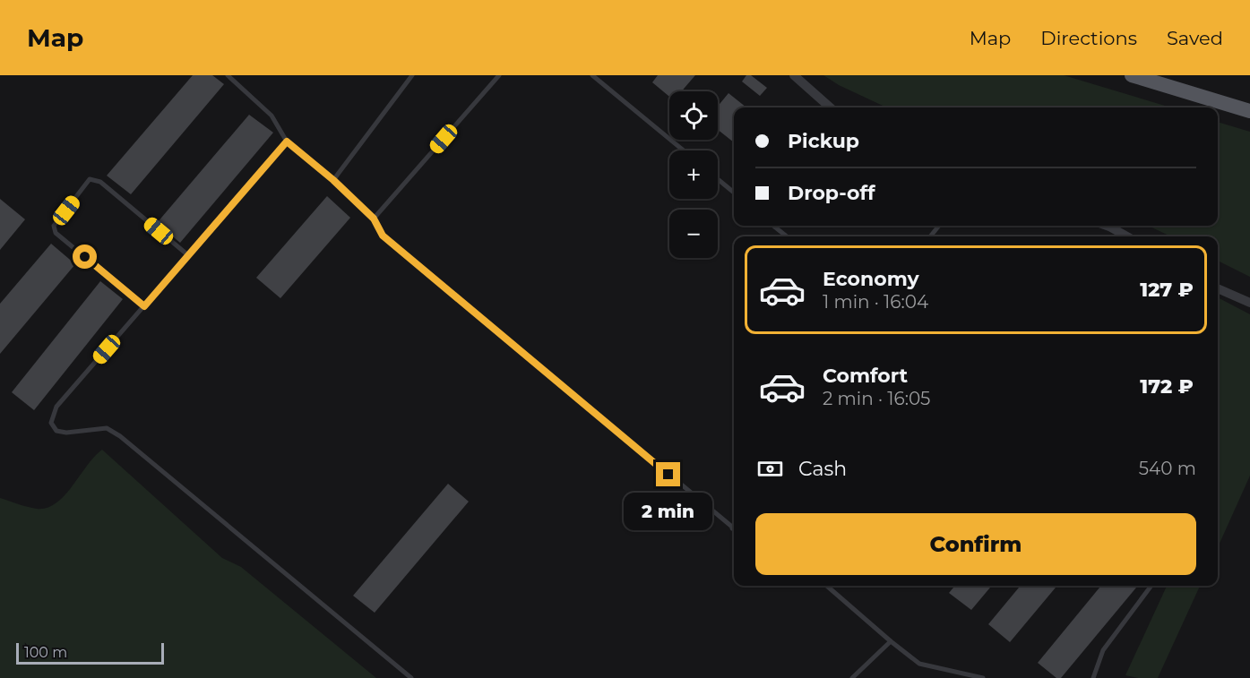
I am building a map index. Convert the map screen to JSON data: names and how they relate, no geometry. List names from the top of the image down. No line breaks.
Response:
{"scale_bar":"100 m","page":{"header":"Map","nav":["Map","Directions","Saved"],"map_buttons":["+","−"],"banner":["Pickup","Drop-off"],"list":[{"name":"Economy","note":"1 min · 16:04","value":"127 ₽"},{"name":"Comfort","note":"2 min · 16:05","value":"172 ₽"}],"pay":["Cash","540 m"],"bubble":"2 min","buttons":"Confirm","scale":"100 m"}}
